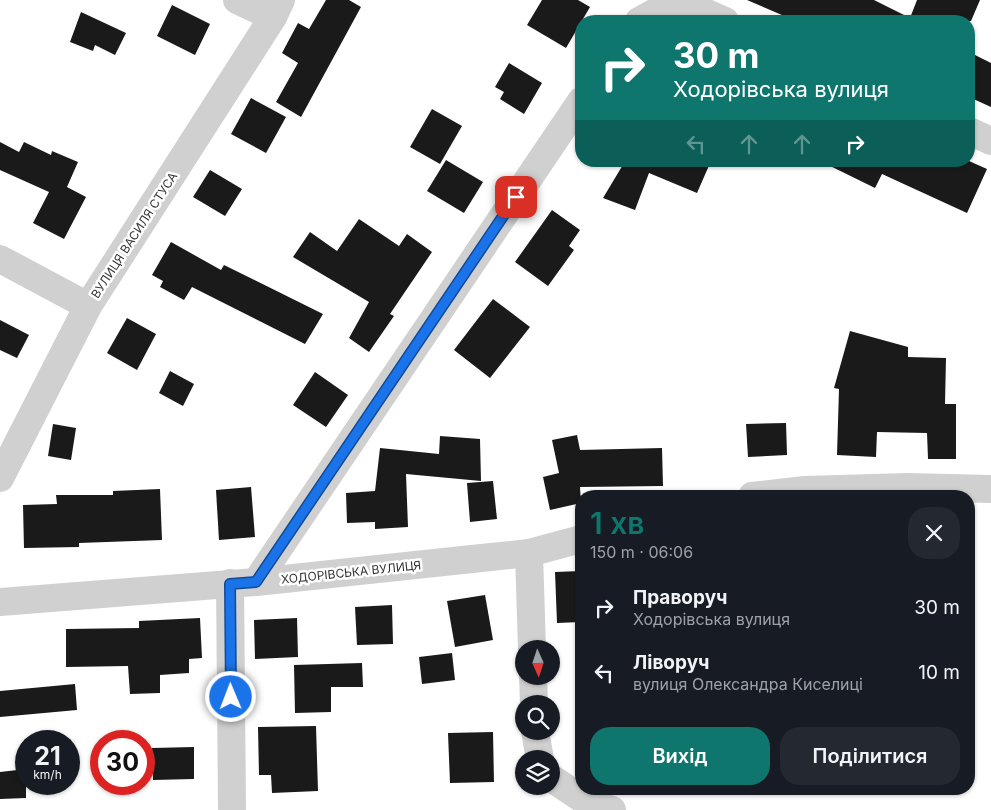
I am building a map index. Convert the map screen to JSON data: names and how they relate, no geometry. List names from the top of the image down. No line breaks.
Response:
{"streets":{"street":["ВУЛИЦЯ ВАСИЛЯ СТУСА","ХОДОРІВСЬКА ВУЛИЦЯ"]},"north":"bottom","page":{"turn":["30 m","Ходорівська вулиця"],"heading":["1 хв","150 m · 06:06"],"list":[{"name":"Праворуч","note":"Ходорівська вулиця","value":"30 m"},{"name":"Ліворуч","note":"вулиця Олександра Киселиці","value":"10 m"}],"buttons":["Вихід","Поділитися"],"speed":"21 km/h","limit":"30"}}
